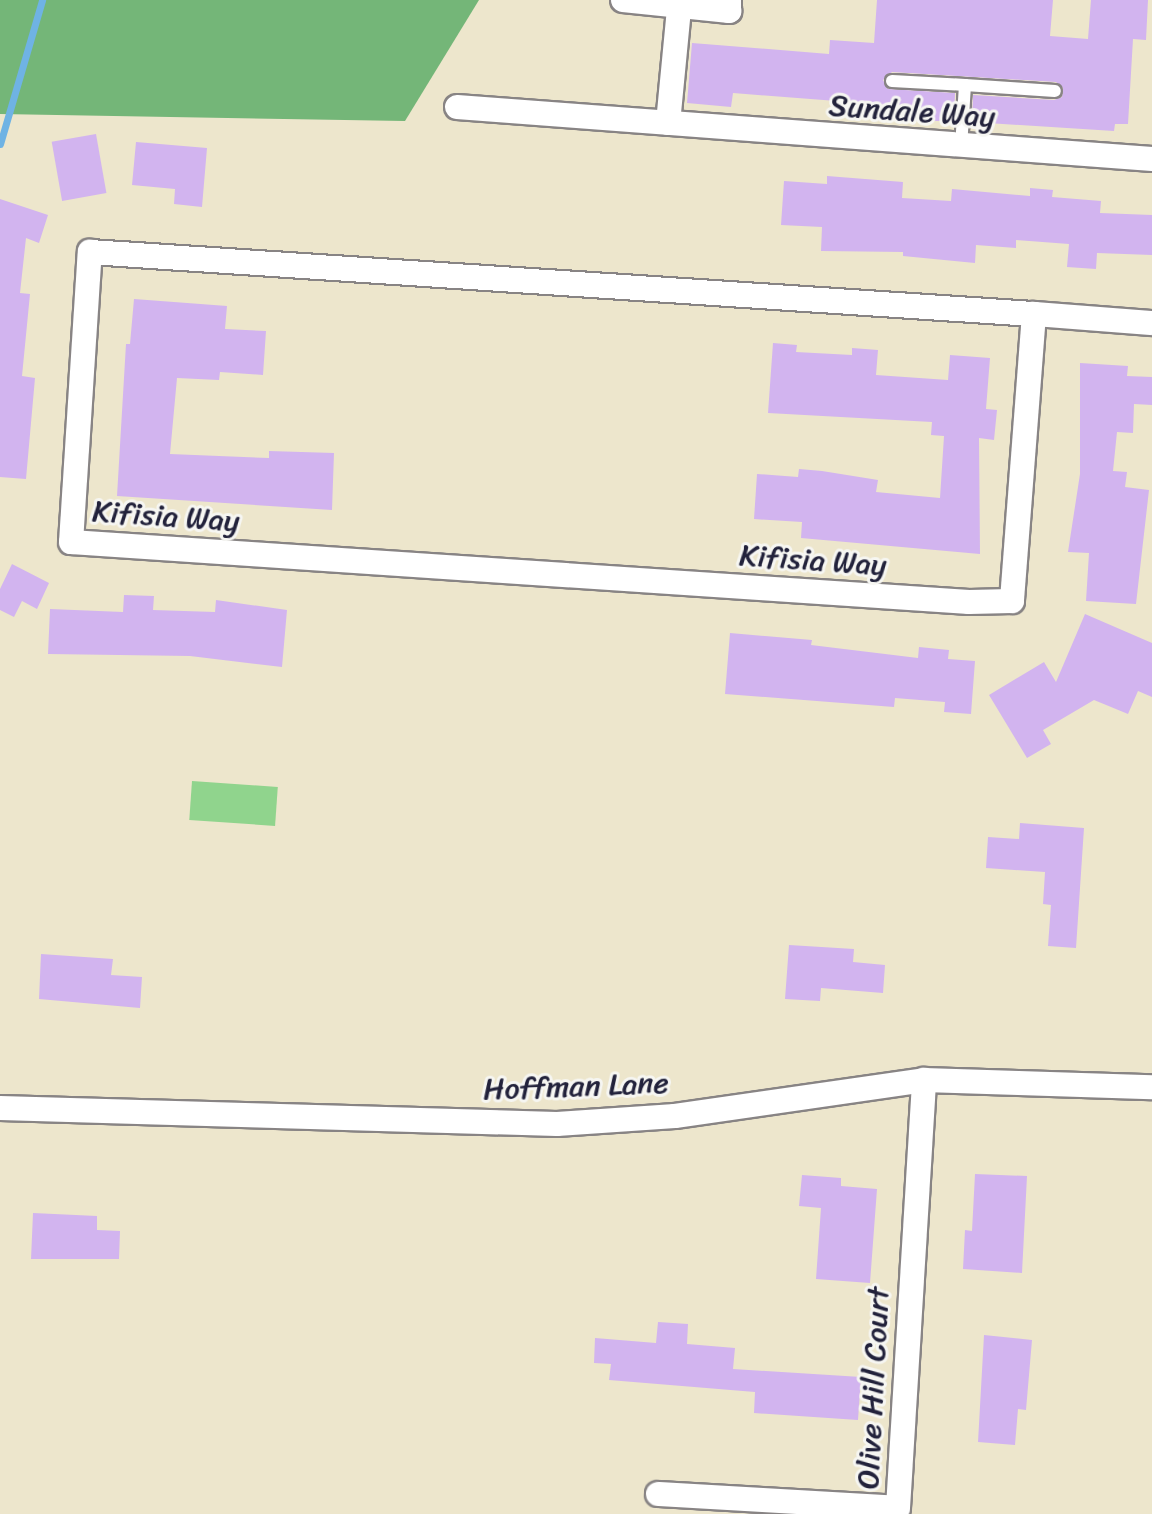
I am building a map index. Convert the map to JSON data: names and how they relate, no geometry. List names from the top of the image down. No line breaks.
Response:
{"streets":{"street":["Sundale Way","Kifisia Way","Hoffman Lane","Olive Hill Court"]},"crossings":[["Hoffman Lane","Olive Hill Court"]]}
